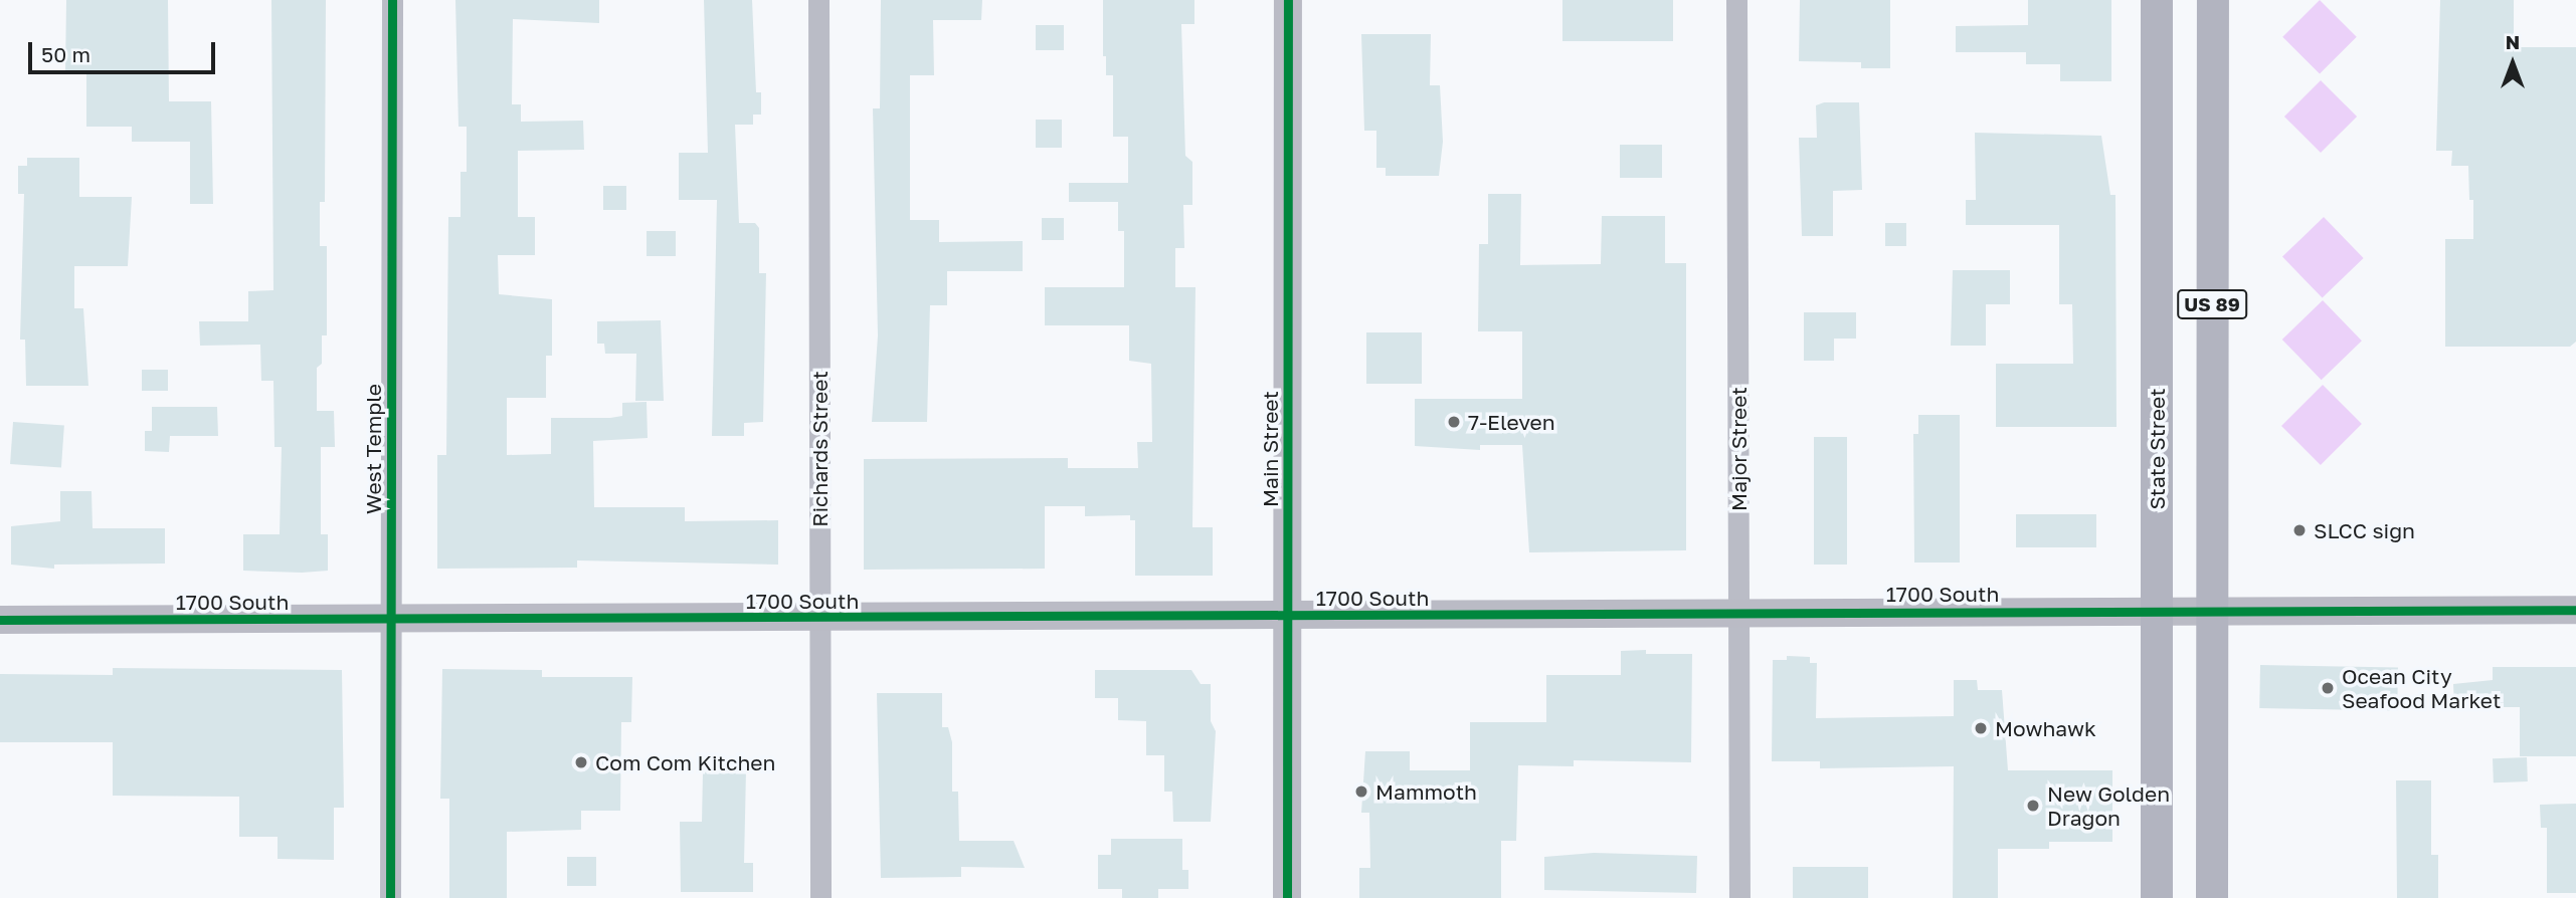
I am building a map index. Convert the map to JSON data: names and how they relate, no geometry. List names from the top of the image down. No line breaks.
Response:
{"streets":{"main road":["US 89","State Street"],"street":["West Temple","Richards Street","Main Street","Major Street","1700 South"]},"crossings":[["US 89","1700 South"],["West Temple","1700 South"],["Richards Street","1700 South"],["Main Street","1700 South"],["Major Street","1700 South"],["State Street","1700 South"]],"places":["7-Eleven","SLCC sign","Ocean City Seafood Market","Mowhawk","Com Com Kitchen","Mammoth","New Golden Dragon"],"scale_bar":"50 m","north":"top"}
